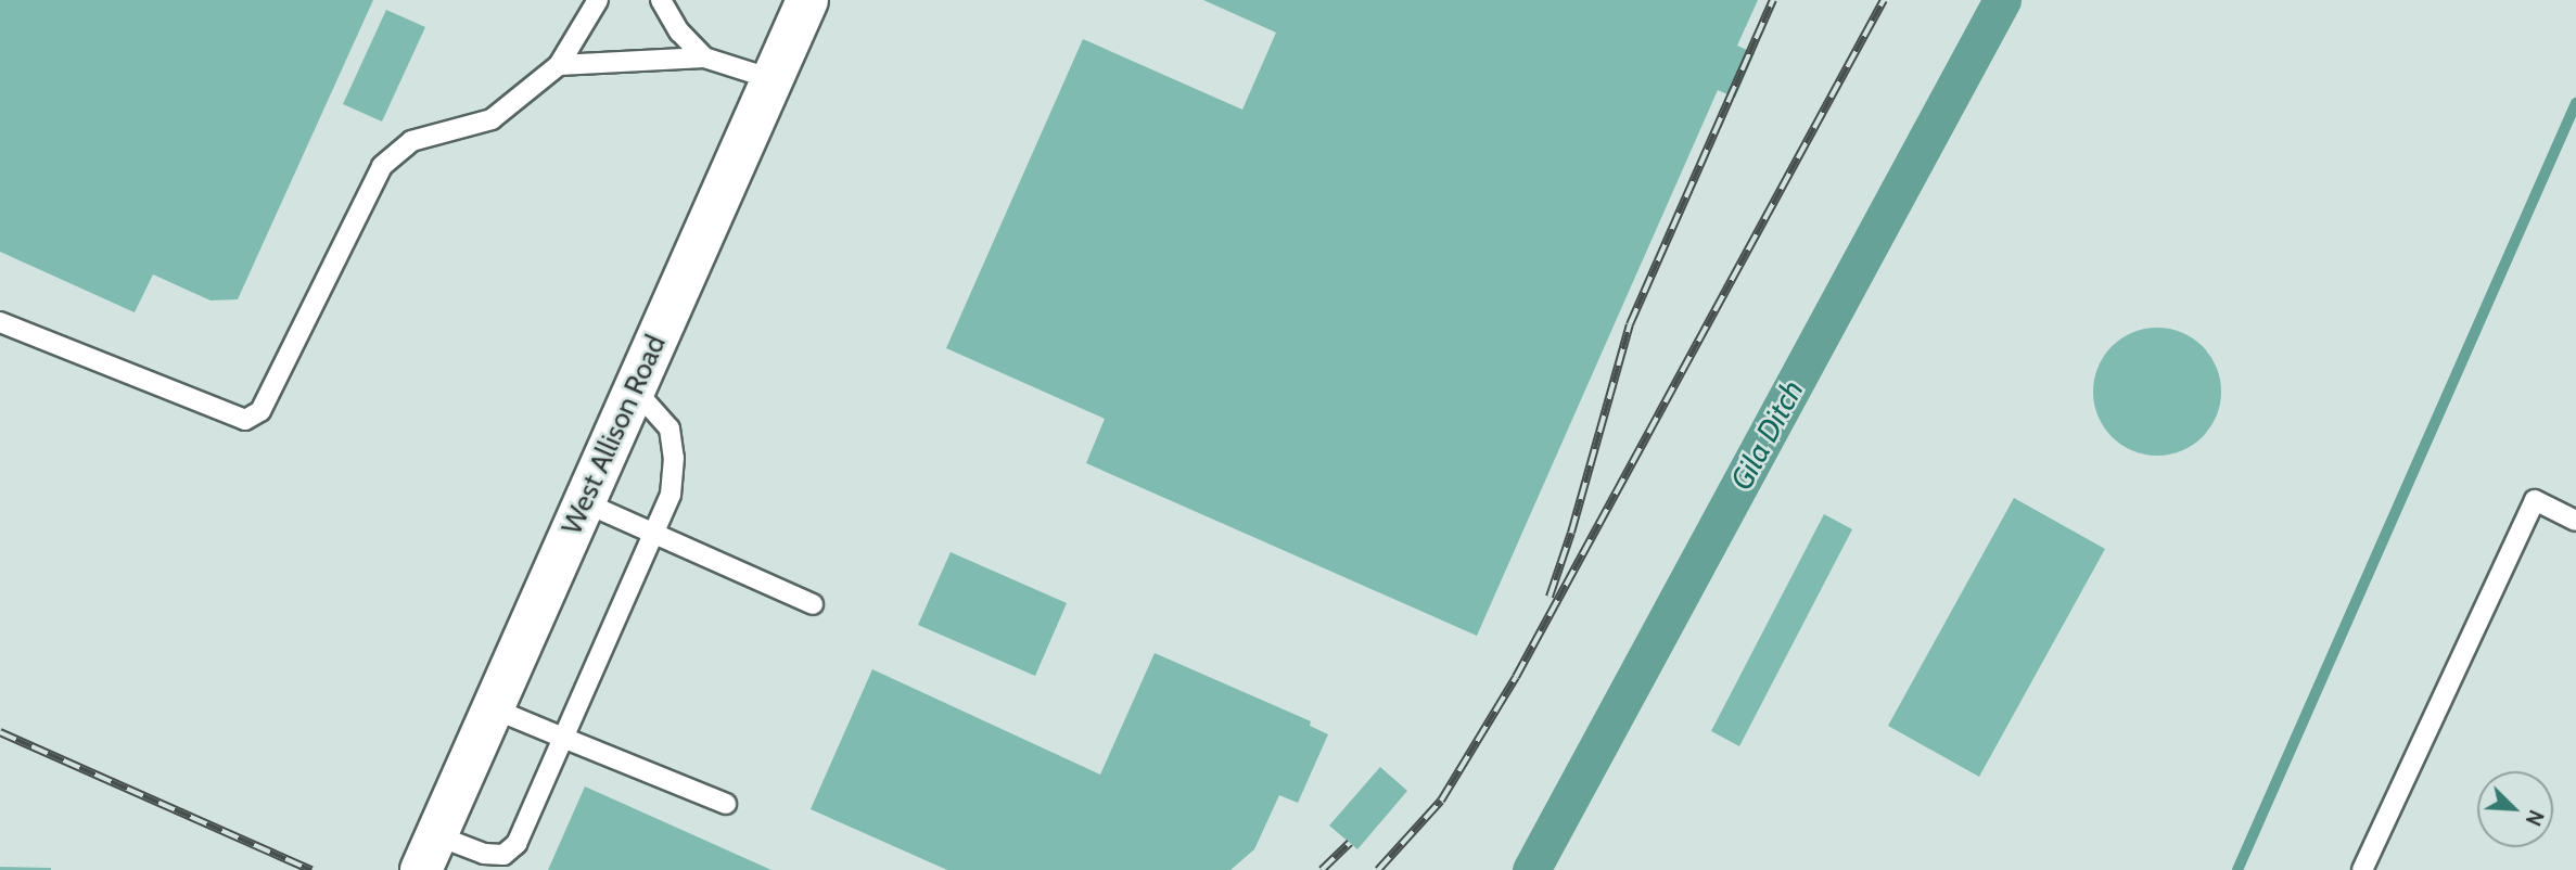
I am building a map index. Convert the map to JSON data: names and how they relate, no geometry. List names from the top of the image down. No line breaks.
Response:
{"streets":{"street":["West Allison Road"]},"water":["Gila Ditch"],"north":"bottom right"}
